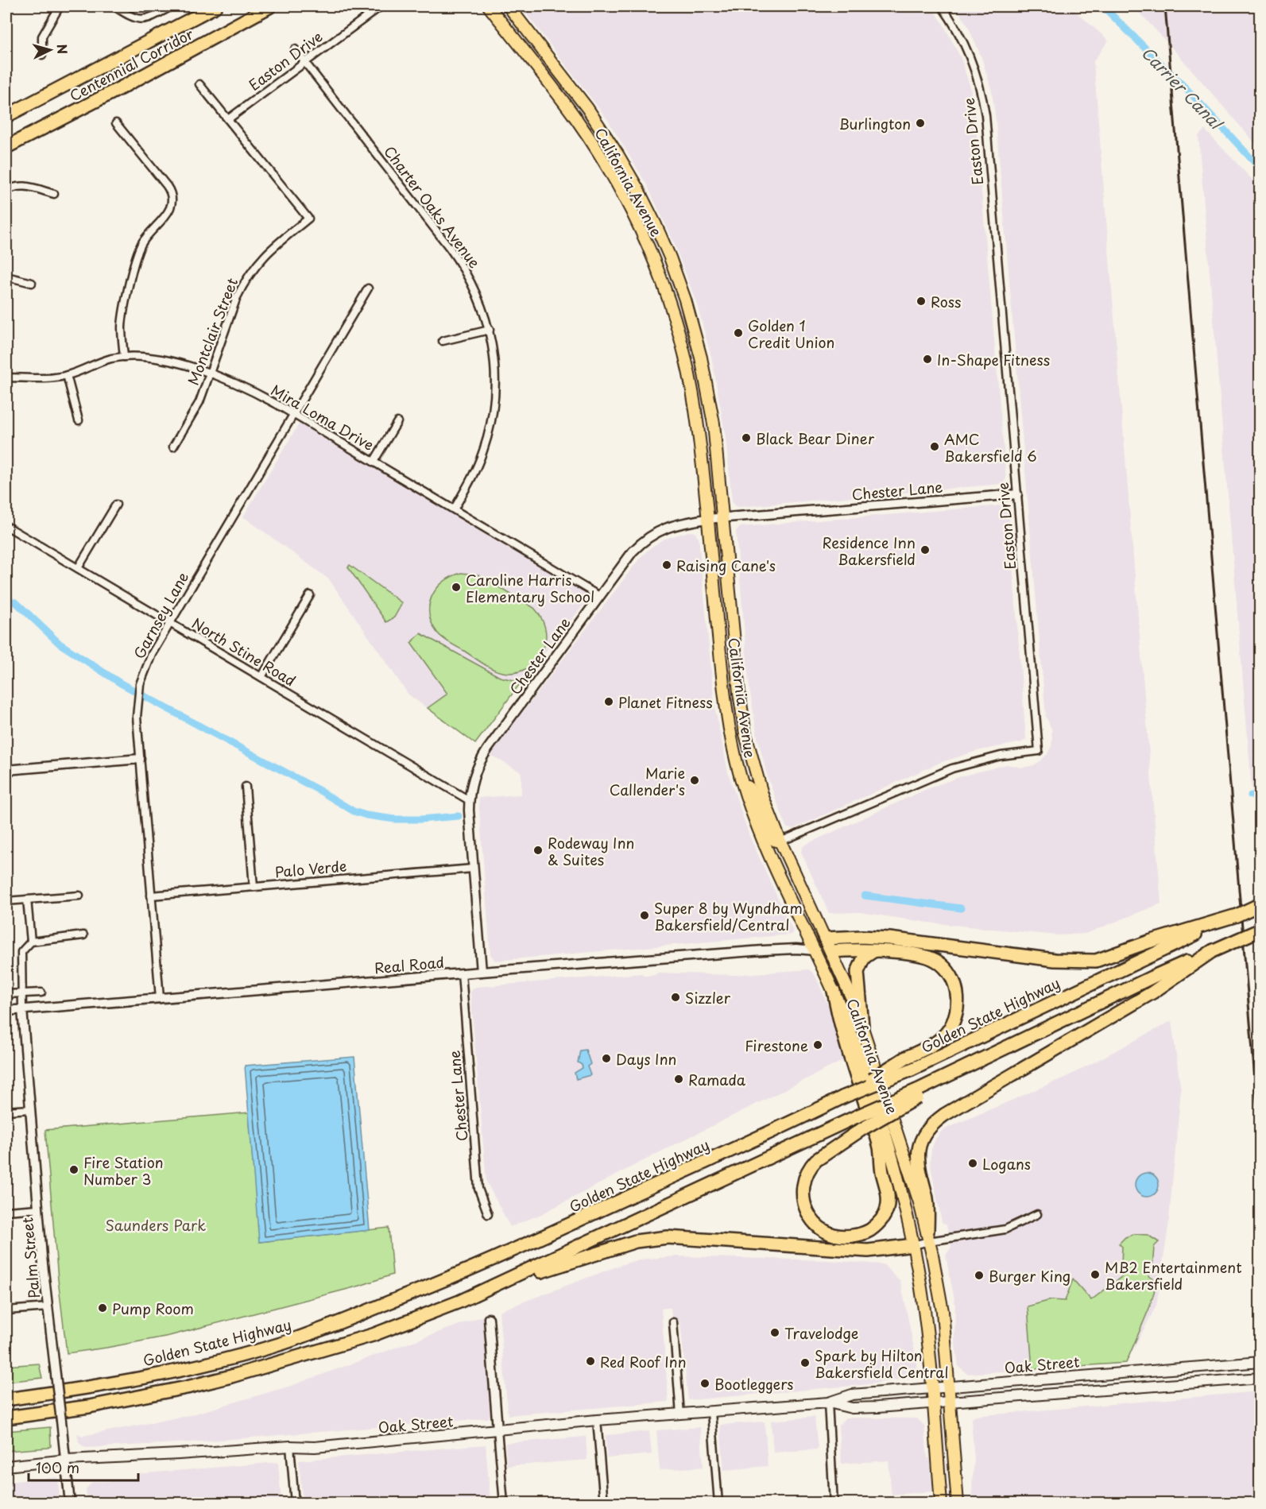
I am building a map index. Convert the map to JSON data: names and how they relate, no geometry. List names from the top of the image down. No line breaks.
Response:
{"streets":{"highway":["Centennial Corridor","Golden State Highway"],"main road":["California Avenue","Oak Street"],"street":["Easton Drive","Charter Oaks Avenue","Montclair Street","Mira Loma Drive","Chester Lane","Garnsey Lane","North Stine Road","Palo Verde","Real Road","Palm Street"]},"crossings":[["Easton Drive","California Avenue"],["Easton Drive","Charter Oaks Avenue"],["Easton Drive","Montclair Street"],["Easton Drive","Chester Lane"],["California Avenue","Chester Lane"],["California Avenue","Real Road"],["California Avenue","Oak Street"],["Charter Oaks Avenue","Mira Loma Drive"],["Montclair Street","Mira Loma Drive"],["Mira Loma Drive","Chester Lane"],["Mira Loma Drive","Garnsey Lane"],["Chester Lane","North Stine Road"],["Chester Lane","Palo Verde"],["Chester Lane","Real Road"],["Garnsey Lane","North Stine Road"],["Garnsey Lane","Palo Verde"],["Garnsey Lane","Real Road"],["Real Road","Palm Street"],["Palm Street","Oak Street"]],"water":["Carrier Canal"],"parks":["Saunders Park"],"places":["Burlington","Ross","Golden 1 Credit Union","In-Shape Fitness","Black Bear Diner","AMC Bakersfield 6","Residence Inn Bakersfield","Raising Cane's","Caroline Harris Elementary School","Planet Fitness","Marie Callender's","Rodeway Inn & Suites","Super 8 by Wyndham Bakersfield/Central","Sizzler","Firestone","Days Inn","Ramada","Logans","Fire Station Number 3","MB2 Entertainment Bakersfield","Burger King","Pump Room","Travelodge","Red Roof Inn","Spark by Hilton Bakersfield Central","Bootleggers"],"scale_bar":"100 m","north":"right"}
